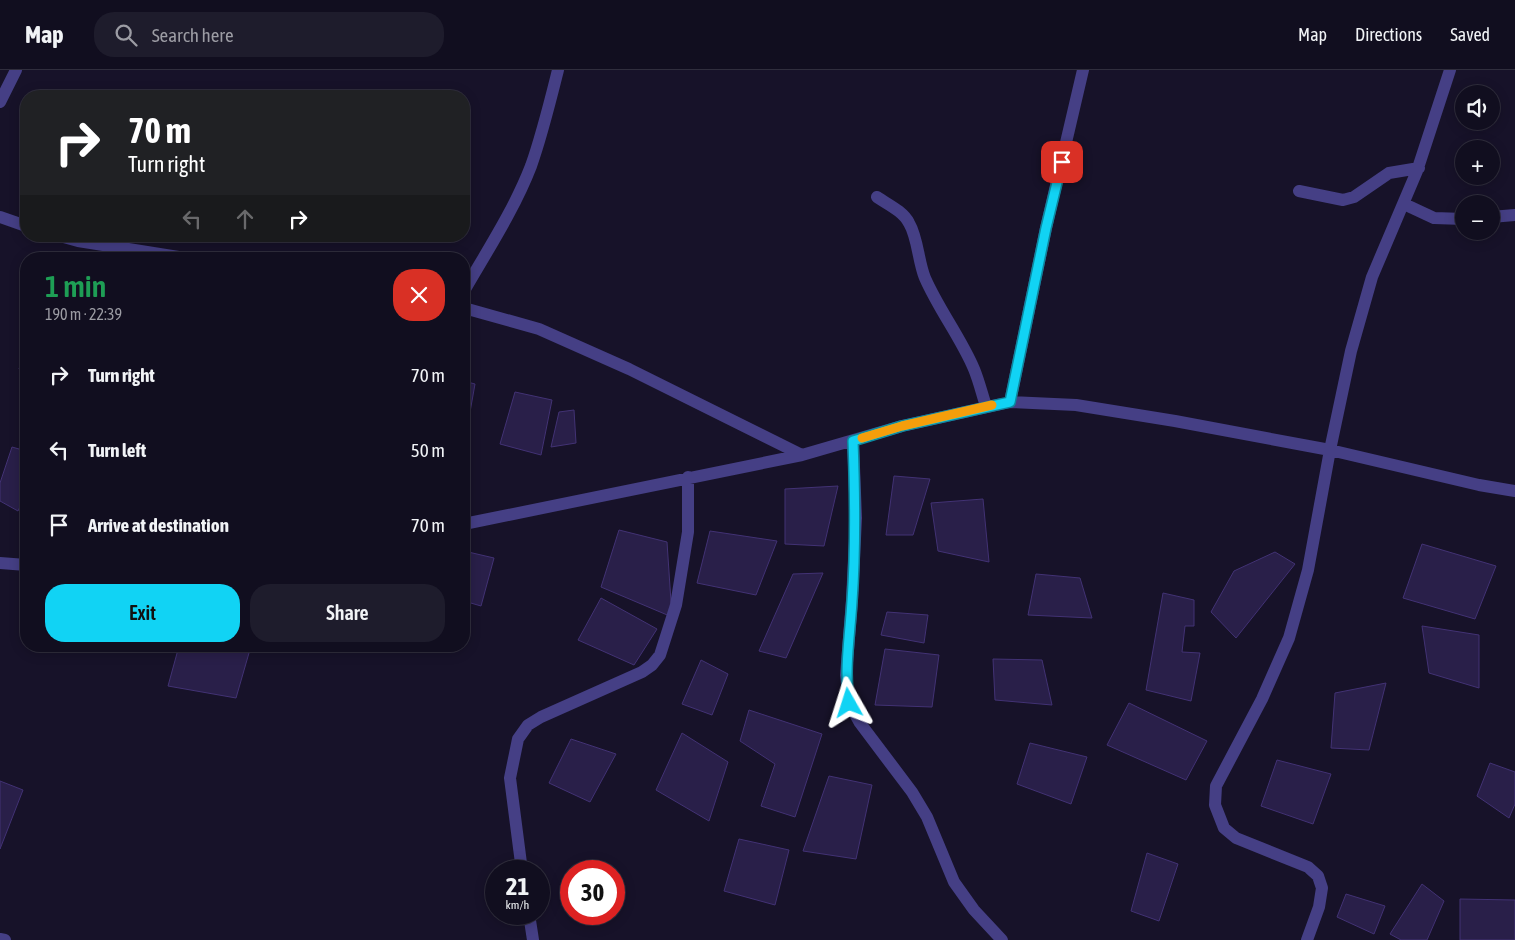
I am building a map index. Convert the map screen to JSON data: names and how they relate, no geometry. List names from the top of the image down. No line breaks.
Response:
{"page":{"header":"Map","search":"Search here","nav":["Map","Directions","Saved"],"map_buttons":["+","−"],"turn":["70 m","Turn right"],"heading":["1 min","190 m · 22:39"],"list":[{"name":"Turn right","value":"70 m"},{"name":"Turn left","value":"50 m"},{"name":"Arrive at destination","value":"70 m"}],"buttons":["Exit","Share"],"speed":"21 km/h","limit":"30"}}
